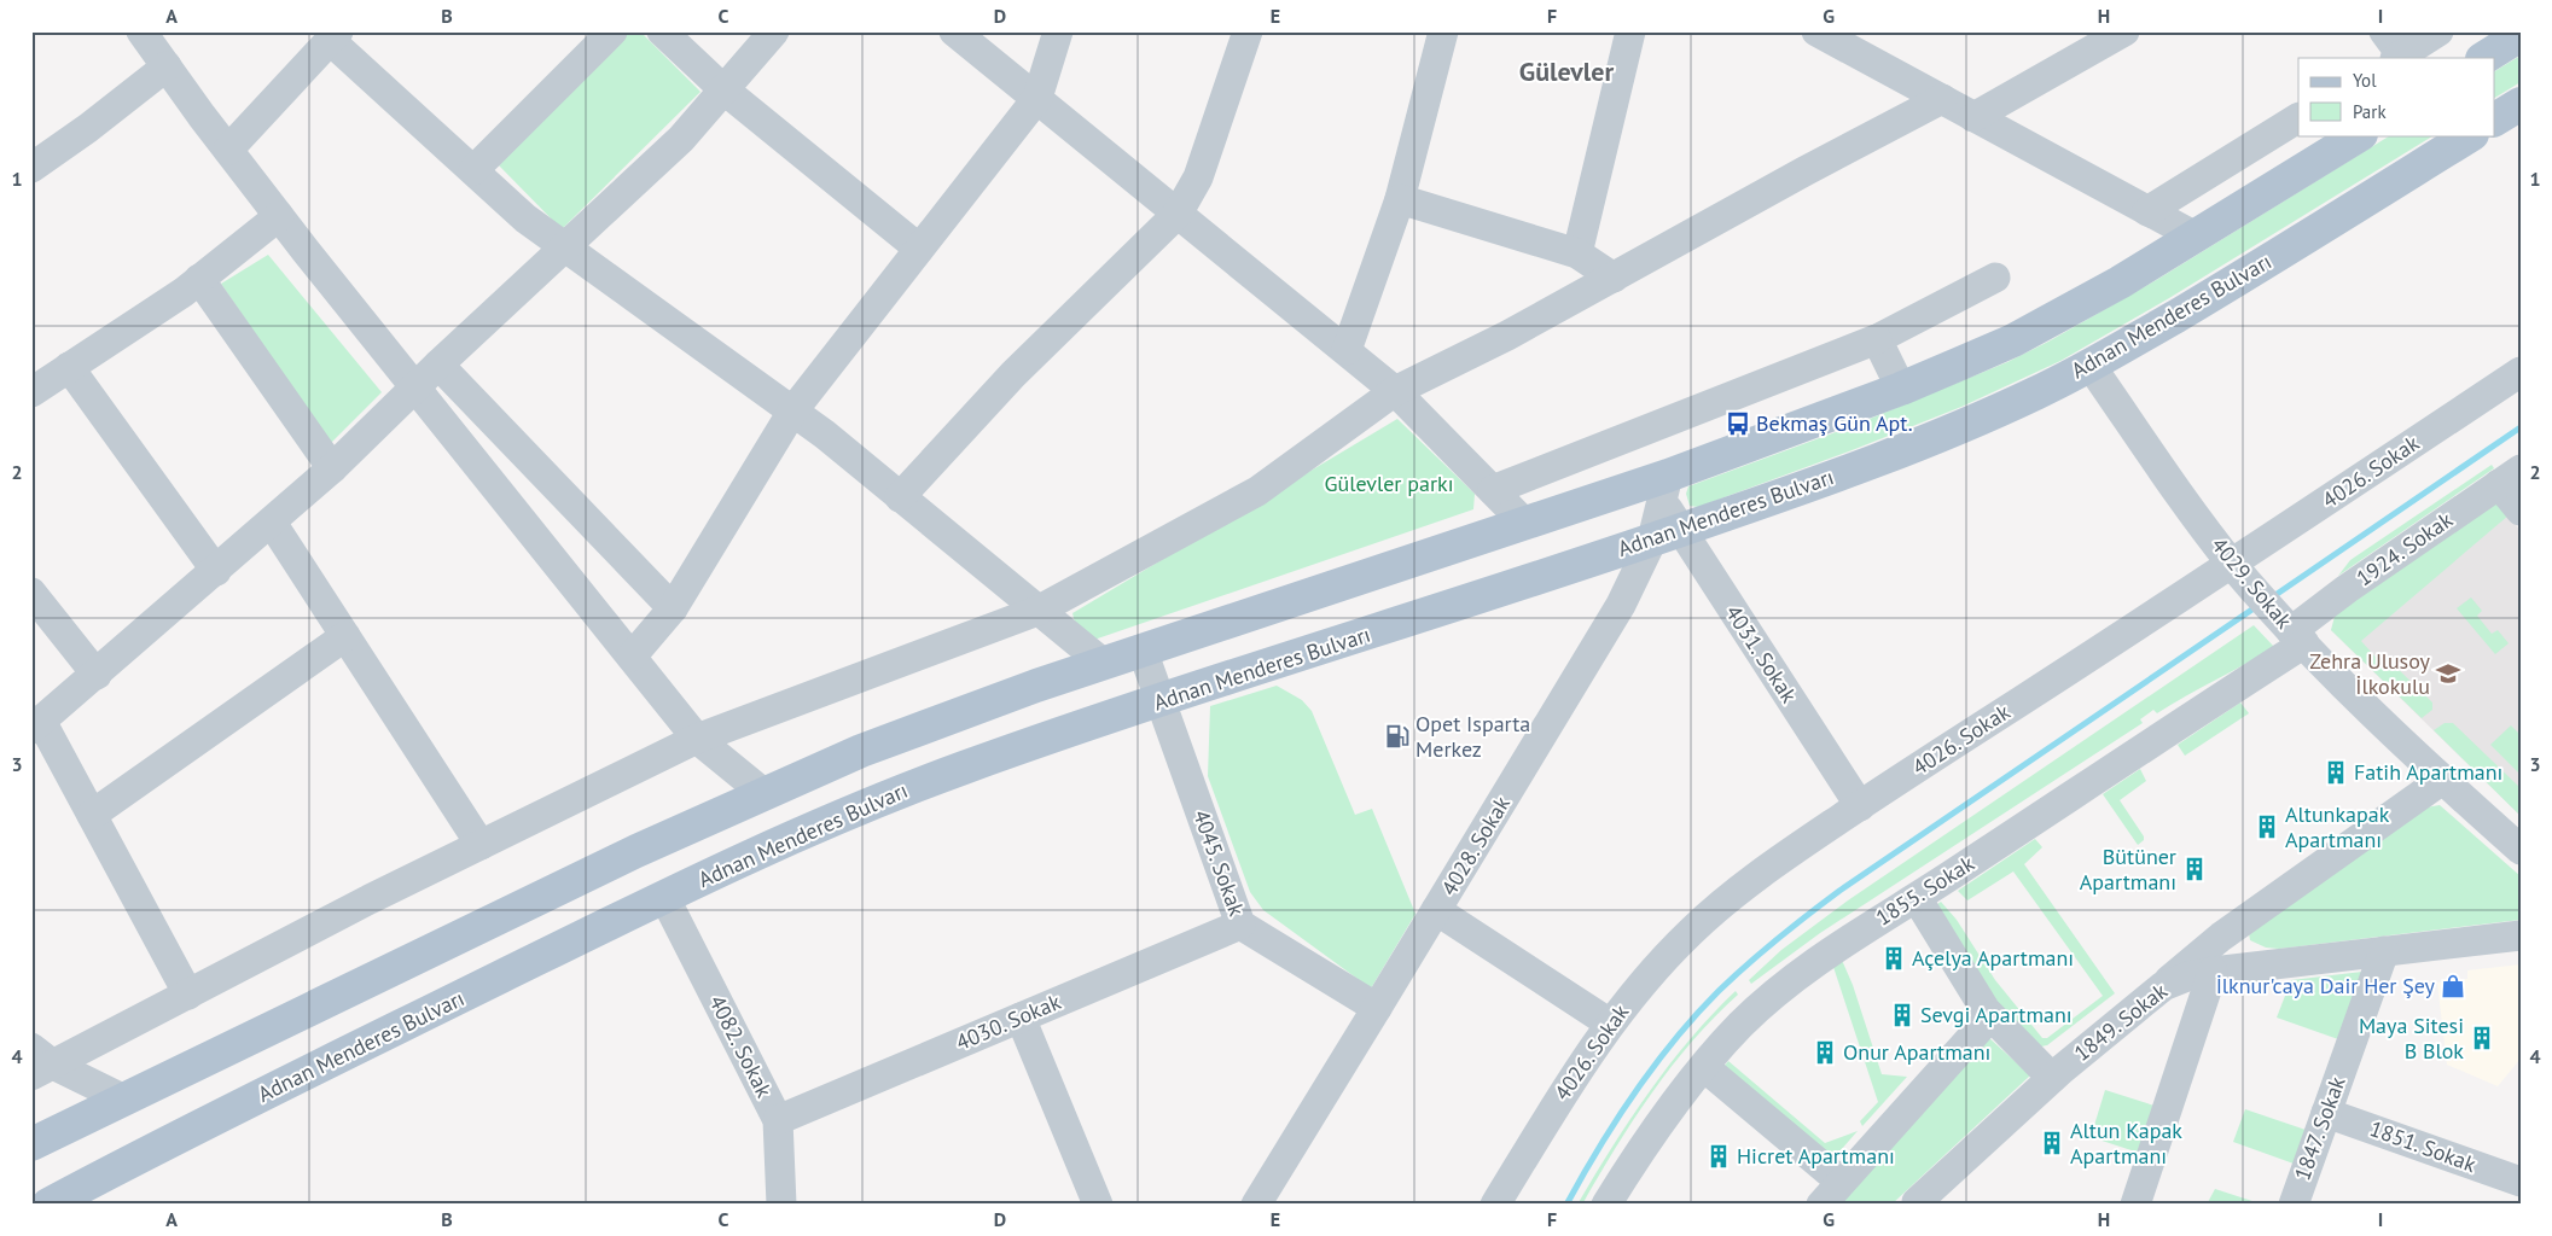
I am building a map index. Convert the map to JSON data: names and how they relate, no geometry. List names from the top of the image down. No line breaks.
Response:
{"streets":{"main road":["Adnan Menderes Bulvarı"],"street":["4026. Sokak","1924. Sokak","4029. Sokak","4031. Sokak","4028. Sokak","4045. Sokak","1855. Sokak","4030. Sokak","1849. Sokak","4082. Sokak","1847. Sokak","1851. Sokak"]},"crossings":[["Adnan Menderes Bulvarı","4029. Sokak"],["Adnan Menderes Bulvarı","4031. Sokak"],["Adnan Menderes Bulvarı","4028. Sokak"],["Adnan Menderes Bulvarı","4045. Sokak"],["Adnan Menderes Bulvarı","4082. Sokak"],["4026. Sokak","4029. Sokak"],["4026. Sokak","4031. Sokak"],["1924. Sokak","4029. Sokak"],["1924. Sokak","1855. Sokak"],["4029. Sokak","1855. Sokak"],["4031. Sokak","4028. Sokak"],["4028. Sokak","4045. Sokak"],["4045. Sokak","4030. Sokak"],["4030. Sokak","4082. Sokak"],["1849. Sokak","1847. Sokak"],["1847. Sokak","1851. Sokak"]],"districts":["Gülevler"],"parks":["Gülevler parkı"],"places":{"bus stop":["Bekmaş Gün Apt."],"school or university":["Zehra Ulusoy İlkokulu"],"fuel station":["Opet Isparta Merkez"],"building":["Fatih Apartmanı","Altunkapak Apartmanı","Bütüner Apartmanı","Açelya Apartmanı","Sevgi Apartmanı","Maya Sitesi B Blok","Onur Apartmanı","Altun Kapak Apartmanı","Hicret Apartmanı"],"shop":["İlknur'caya Dair Her Şey"]},"legend":["Yol","Park"],"grid":{"columns":["A","B","C","D","E","F","G","H","I"],"rows":["1","2","3","4"]}}
